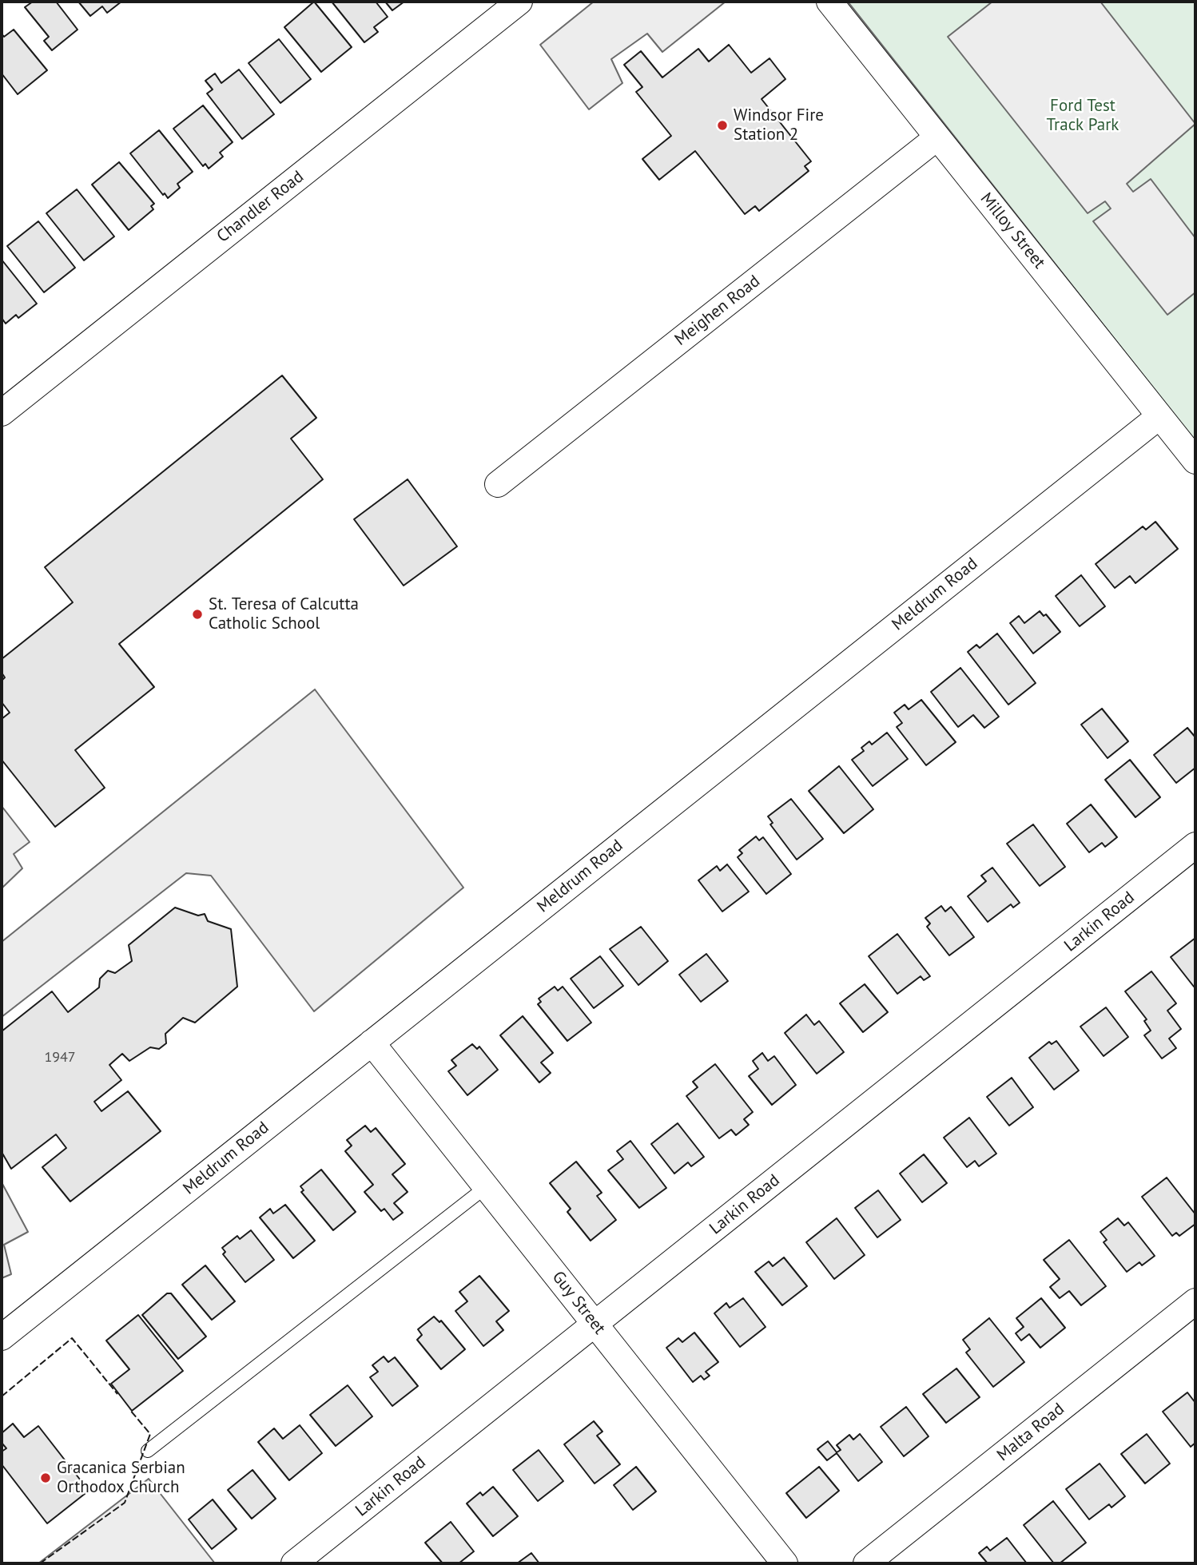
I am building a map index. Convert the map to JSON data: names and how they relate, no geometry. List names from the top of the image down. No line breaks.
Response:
{"streets":{"street":["Chandler Road","Milloy Street","Meighen Road","Meldrum Road","Larkin Road","Guy Street","Malta Road"]},"crossings":[["Milloy Street","Meighen Road"],["Milloy Street","Meldrum Road"],["Meldrum Road","Guy Street"],["Larkin Road","Guy Street"]],"parks":["Ford Test Track Park"],"places":["Windsor Fire Station 2","St. Teresa of Calcutta Catholic School","Gracanica Serbian Orthodox Church"],"house_numbers":["1947"]}
